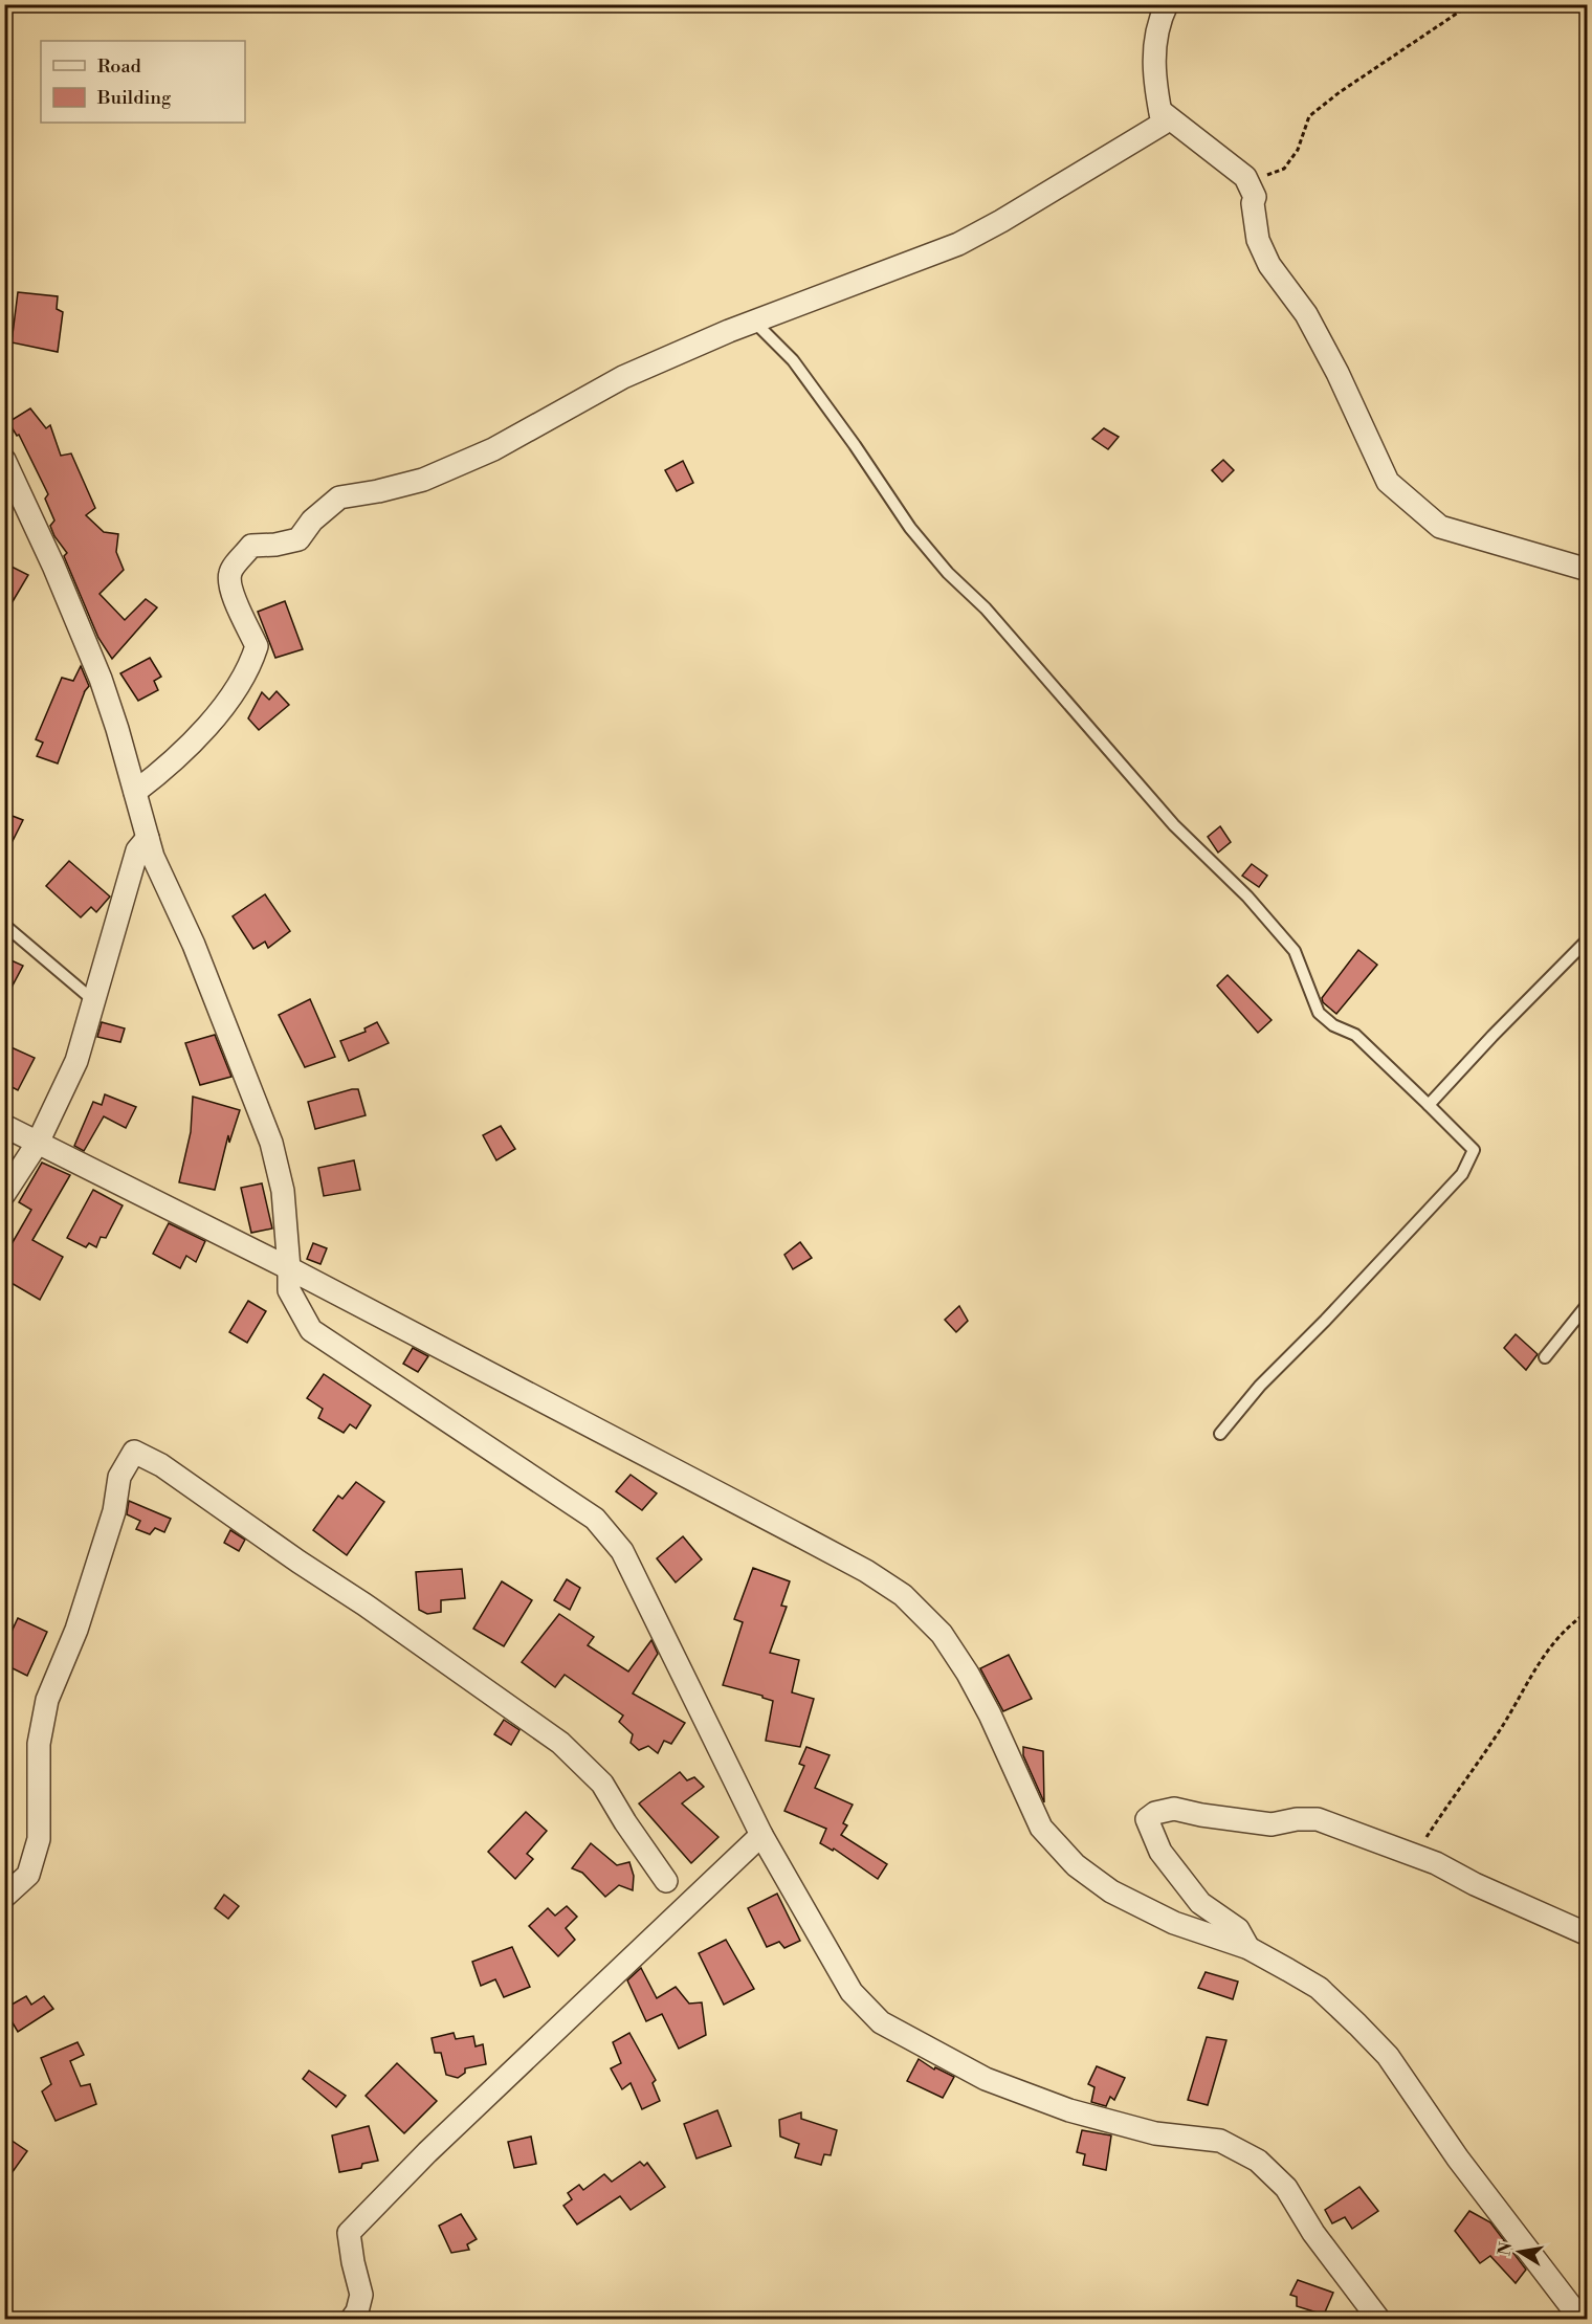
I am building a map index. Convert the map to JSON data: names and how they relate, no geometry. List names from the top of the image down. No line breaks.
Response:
{"legend":["Road","Building"],"north":"left"}
